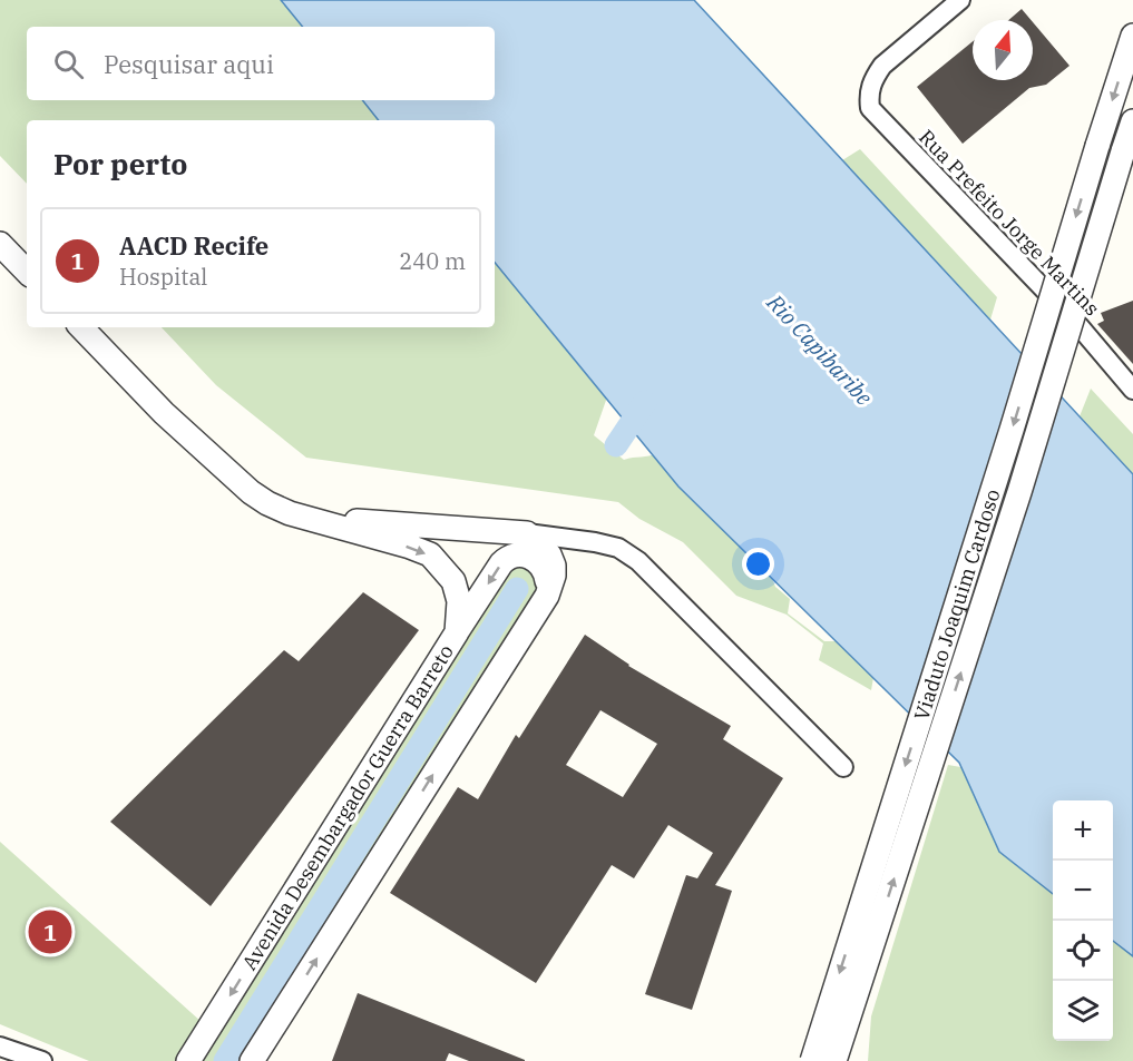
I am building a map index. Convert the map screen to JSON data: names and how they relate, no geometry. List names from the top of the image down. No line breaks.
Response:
{"streets":{"street":["Rua Prefeito Jorge Martins","Viaduto Joaquim Cardoso","Avenida Desembargador Guerra Barreto"]},"water":["Rio Capibaribe"],"north":"top","page":{"search":"Pesquisar aqui","heading":"Por perto","list":[{"mark":"1","name":"AACD Recife","note":"Hospital","value":"240 m"}],"map_buttons":["+","−"],"pins":"1"}}
